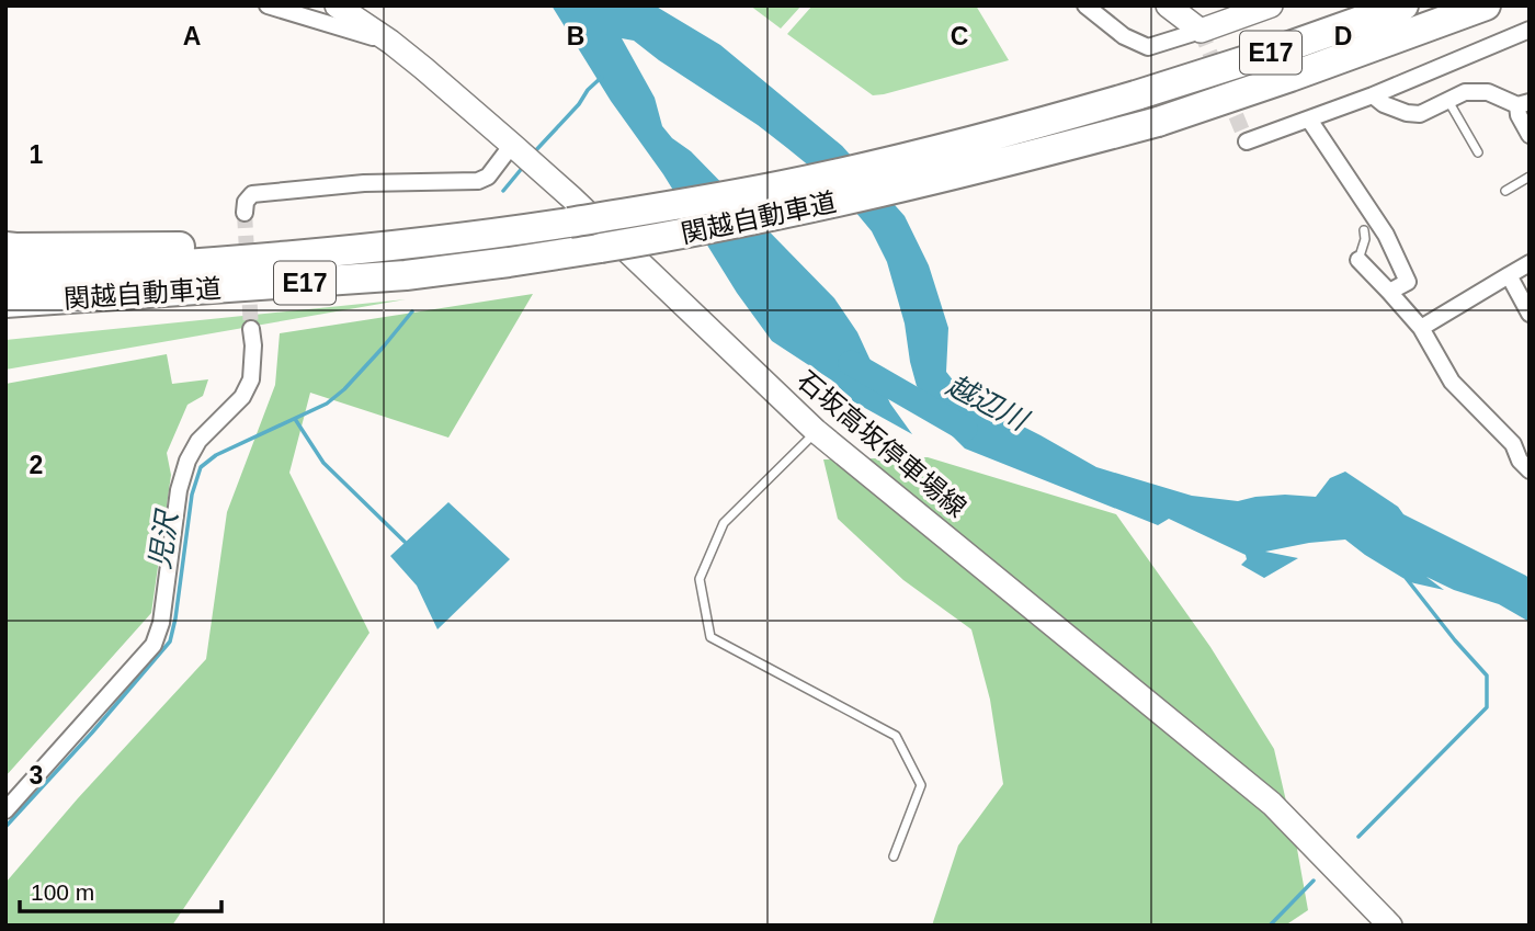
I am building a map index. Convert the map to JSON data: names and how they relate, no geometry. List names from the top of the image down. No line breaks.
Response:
{"streets":{"highway":["E17","関越自動車道"],"main road":["石坂高坂停車場線"]},"water":["越辺川","児沢"],"scale_bar":"100 m","grid":{"columns":["A","B","C","D"],"rows":["1","2","3"]}}
